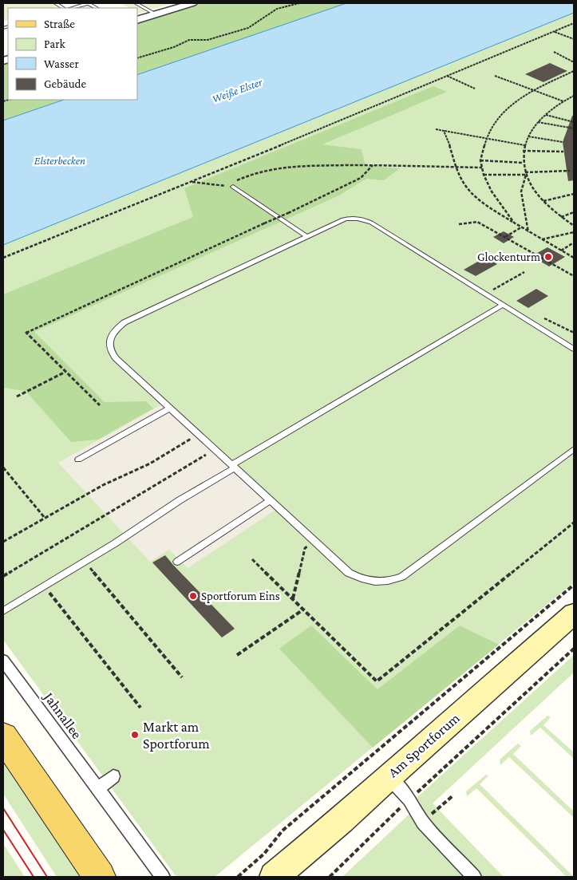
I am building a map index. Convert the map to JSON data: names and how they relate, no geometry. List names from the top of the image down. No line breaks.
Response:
{"streets":{"main road":["Am Sportforum"],"street":["Jahnallee"]},"water":["Weiße Elster","Elsterbecken"],"places":["Glockenturm","Sportforum Eins","Markt am Sportforum"],"legend":["Straße","Park","Wasser","Gebäude"]}
